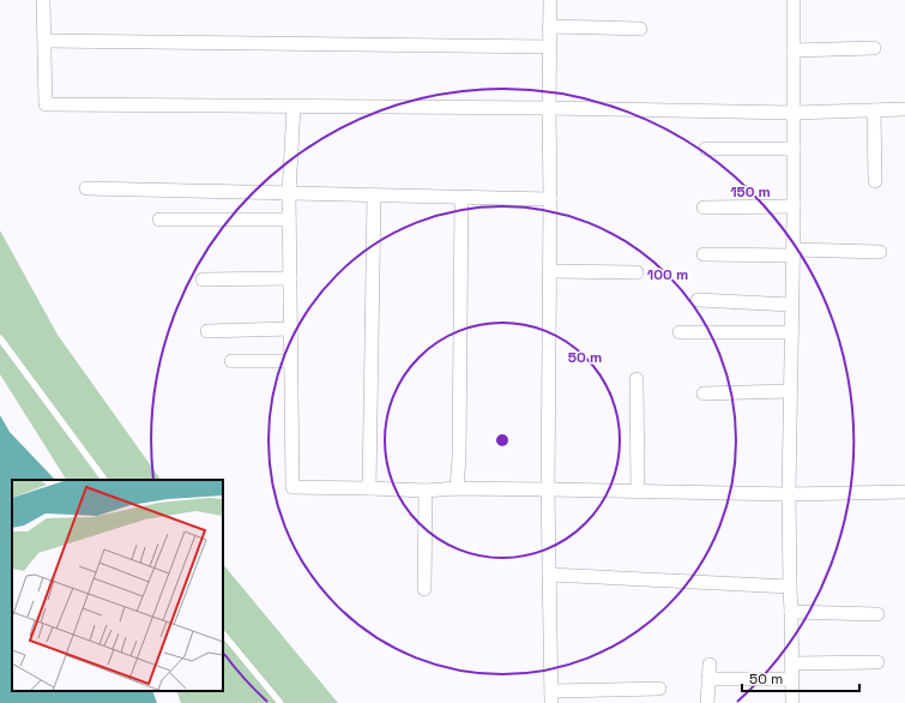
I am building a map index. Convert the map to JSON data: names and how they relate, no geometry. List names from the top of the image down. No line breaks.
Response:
{"scale_bar":"50 m","rings":["150 m","100 m","50 m"]}
